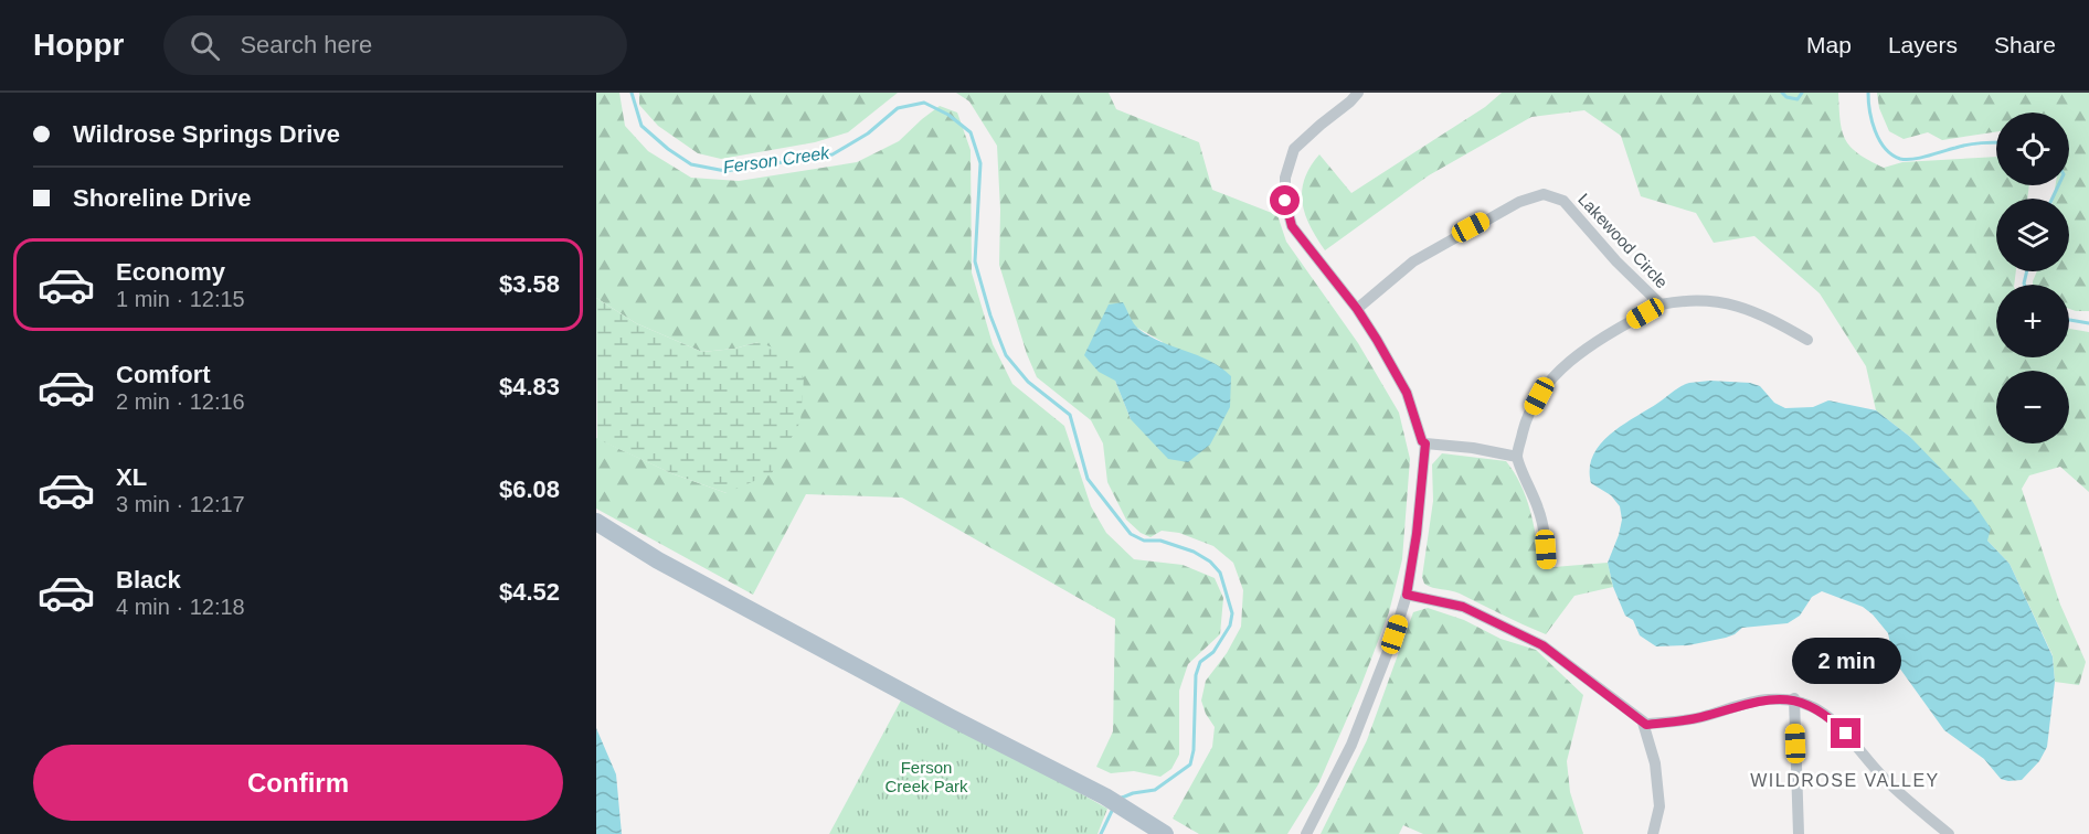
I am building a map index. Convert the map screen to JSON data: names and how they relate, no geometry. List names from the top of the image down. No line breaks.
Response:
{"streets":{"street":["Lakewood Circle"]},"districts":["WILDROSE VALLEY"],"water":["Ferson Creek"],"parks":["Ferson Creek Park"],"page":{"header":"Hoppr","search":"Search here","nav":["Map","Layers","Share"],"banner":["Wildrose Springs Drive","Shoreline Drive"],"map_buttons":["+","−"],"list":[{"name":"Economy","note":"1 min · 12:15","value":"$3.58"},{"name":"Comfort","note":"2 min · 12:16","value":"$4.83"},{"name":"XL","note":"3 min · 12:17","value":"$6.08"},{"name":"Black","note":"4 min · 12:18","value":"$4.52"}],"bubble":"2 min","buttons":"Confirm"}}
